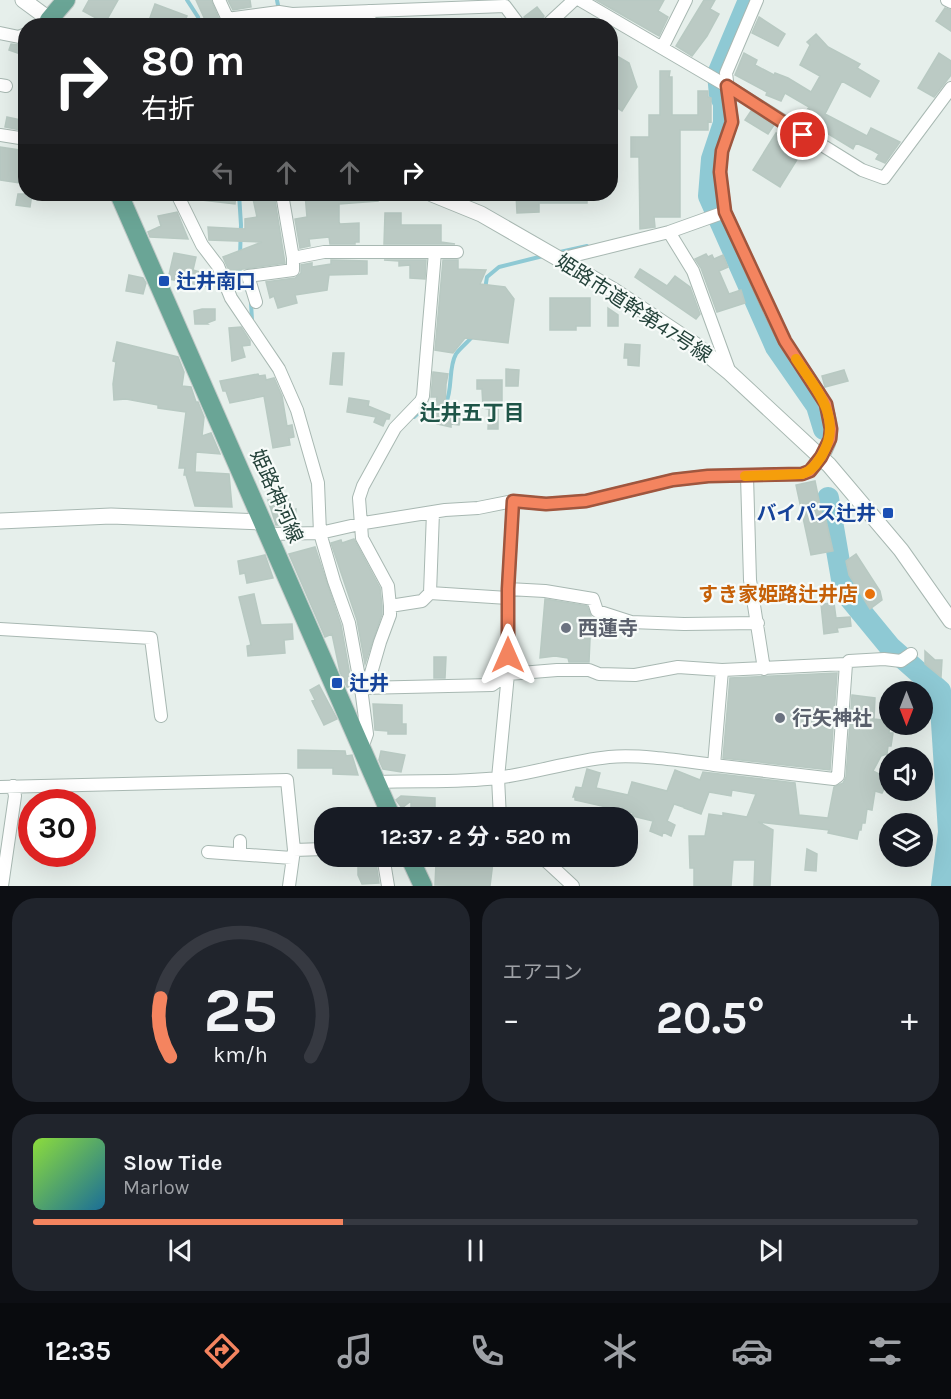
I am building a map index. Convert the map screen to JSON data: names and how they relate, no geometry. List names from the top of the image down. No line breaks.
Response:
{"streets":{"main road":["姫路神河線"],"street":["姫路市道幹第47号線"]},"districts":["辻井五丁目"],"places":{"transit":["辻井南口","バイパス辻井","辻井"],"other":["すき家姫路辻井店","西蓮寺","行矢神社"]},"north":"bottom","page":{"turn":["80 m","右折"],"limit":"30","trip":"12:37 · 2 分 · 520 m","tile":"エアコン","heat":["−","20.5°","+"],"song":["Slow Tide","Marlow"],"tabs":"12:35","gauge":["25","km/h"]}}
